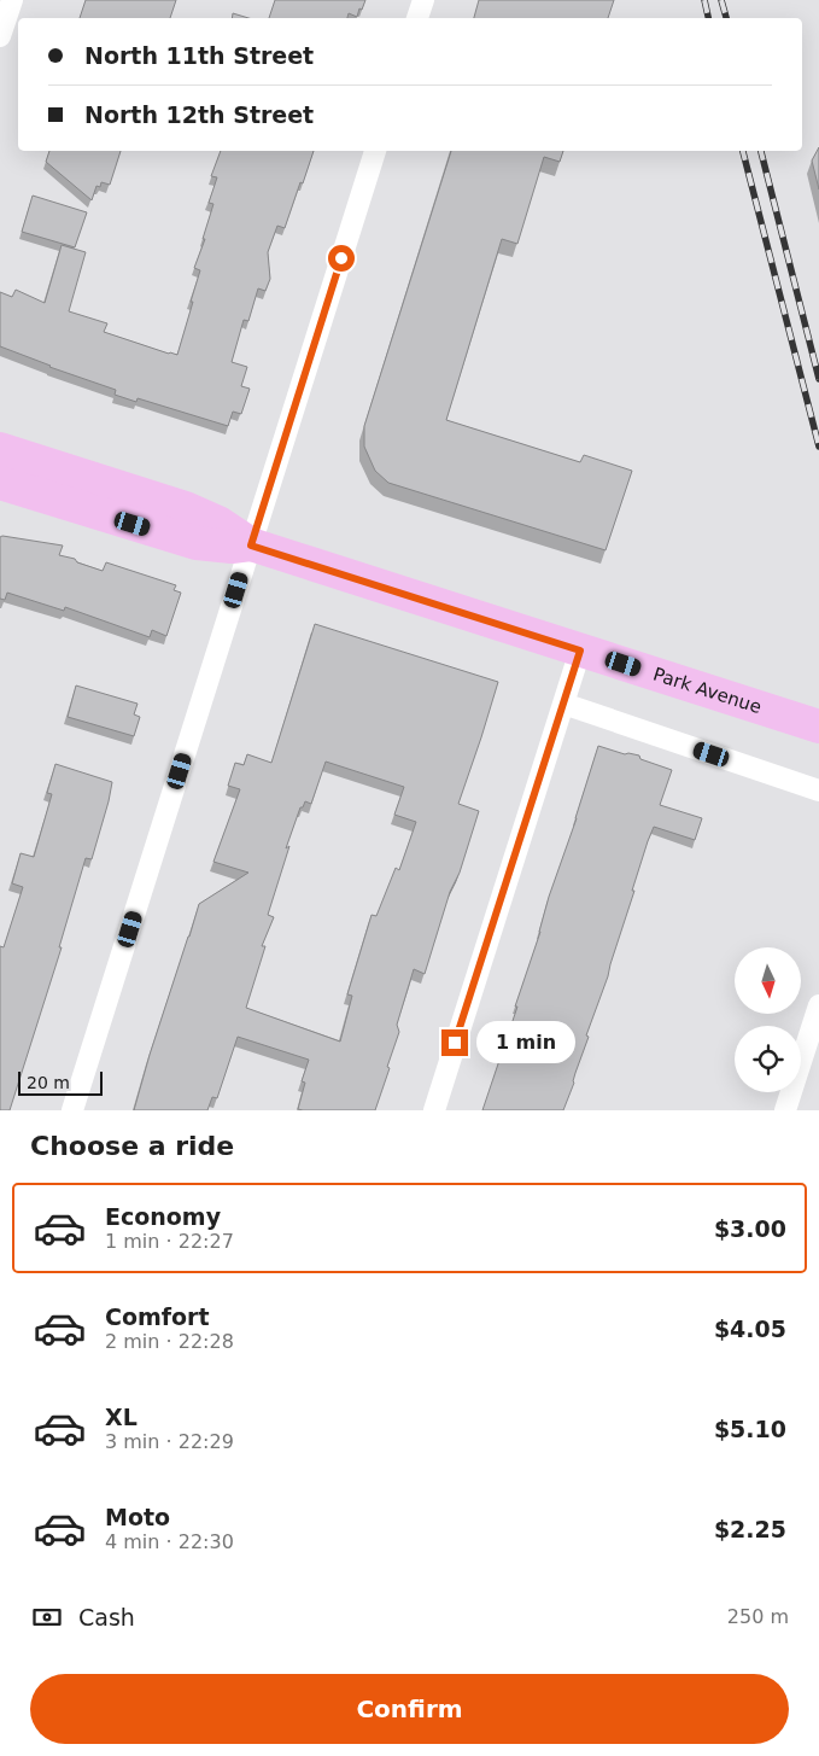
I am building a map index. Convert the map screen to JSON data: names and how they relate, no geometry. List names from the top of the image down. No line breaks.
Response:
{"streets":{"main road":["Park Avenue"]},"scale_bar":"20 m","north":"bottom","page":{"banner":["North 11th Street","North 12th Street"],"bubble":"1 min","scale":"20 m","heading":"Choose a ride","list":[{"name":"Economy","note":"1 min · 22:27","value":"$3.00"},{"name":"Comfort","note":"2 min · 22:28","value":"$4.05"},{"name":"XL","note":"3 min · 22:29","value":"$5.10"},{"name":"Moto","note":"4 min · 22:30","value":"$2.25"}],"pay":["Cash","250 m"],"buttons":"Confirm"}}
